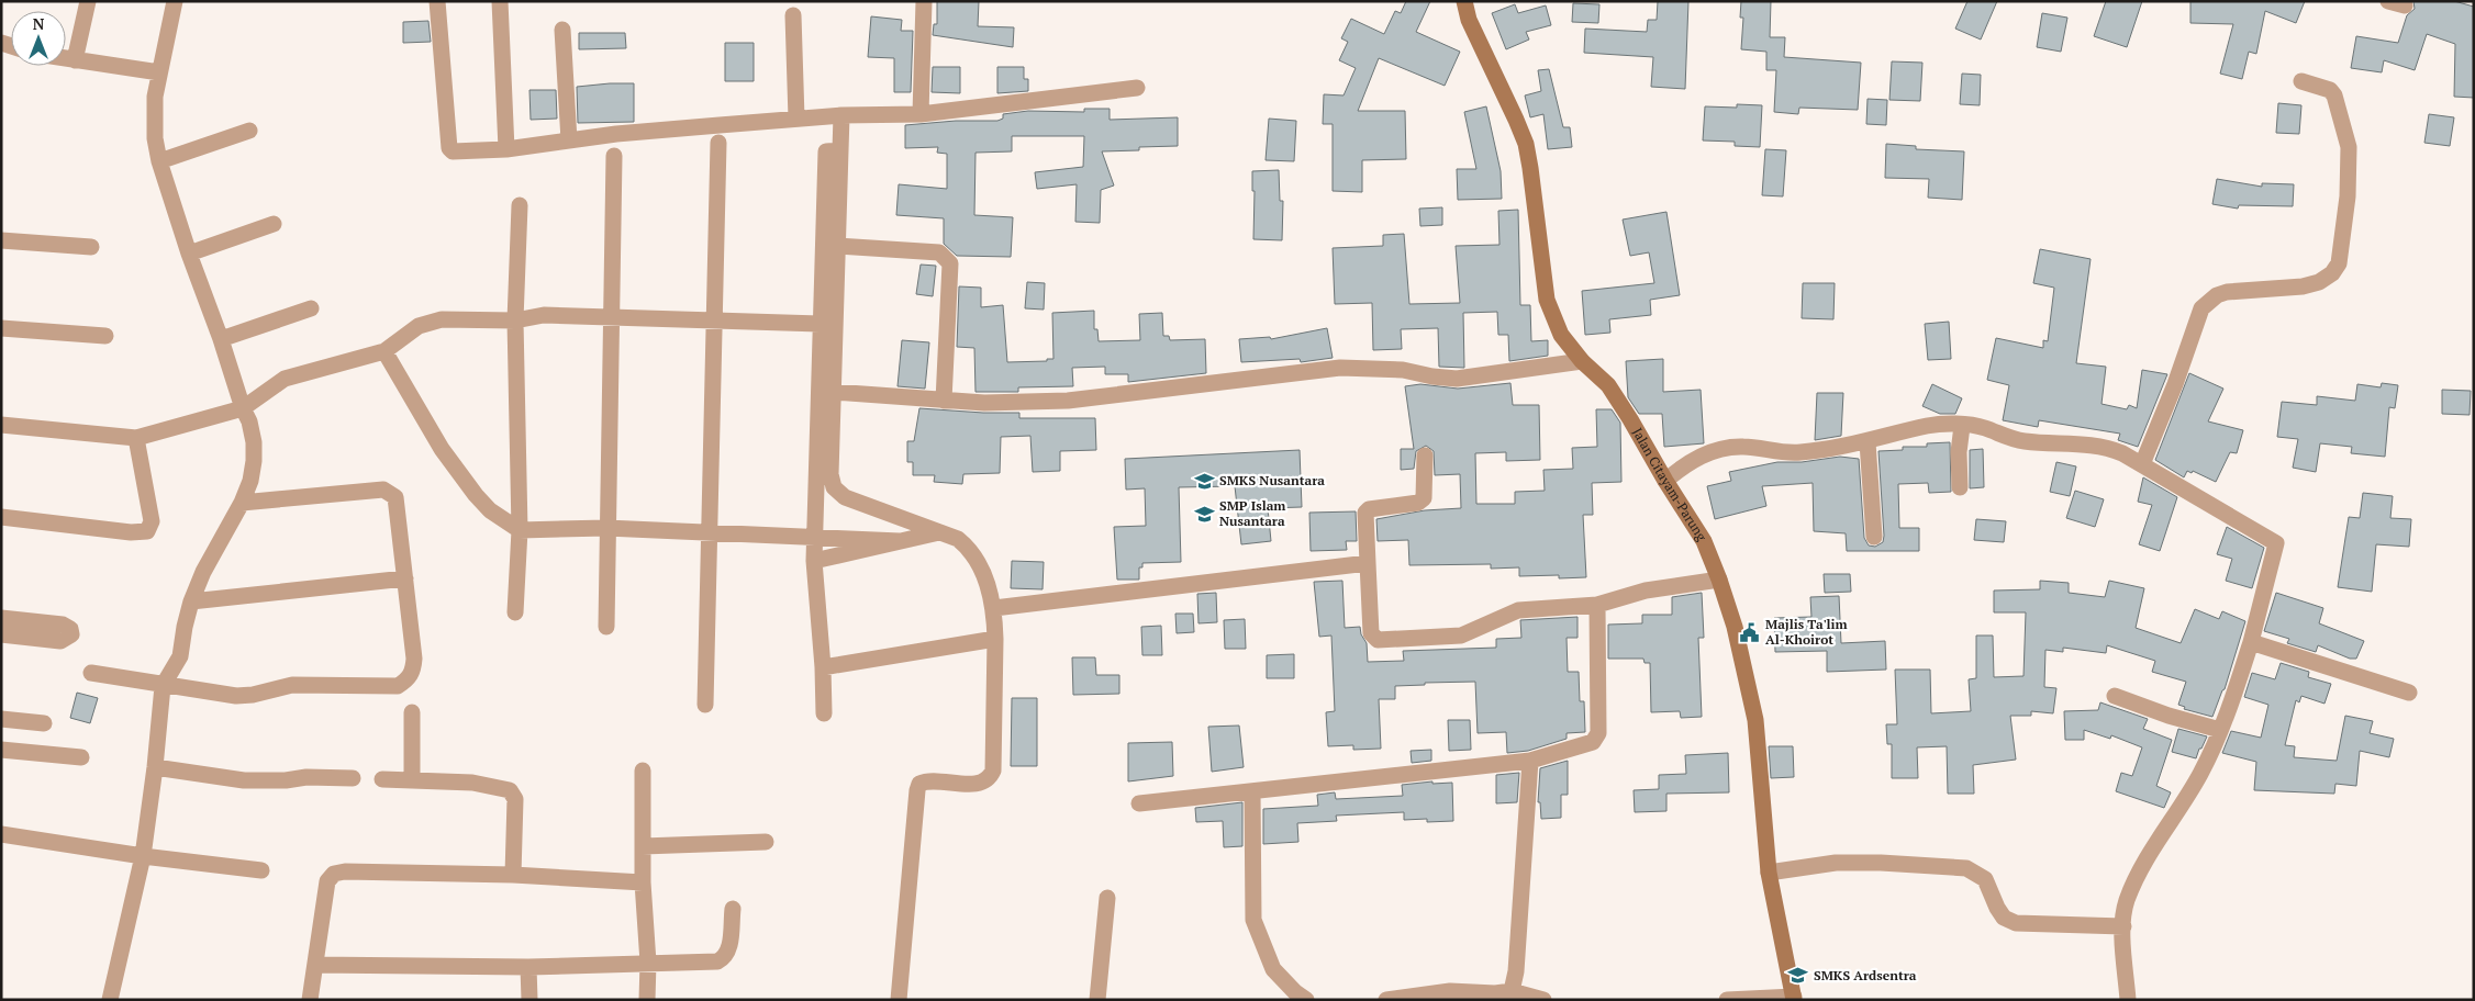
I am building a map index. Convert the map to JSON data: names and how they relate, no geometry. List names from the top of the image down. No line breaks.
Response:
{"streets":{"street":["Jalan Citayam-Parung"]},"places":{"school or university":["SMKS Nusantara","SMP Islam Nusantara","SMKS Ardsentra"],"public building":["Majlis Ta'lim Al-Khoirot"]},"north":"top"}
